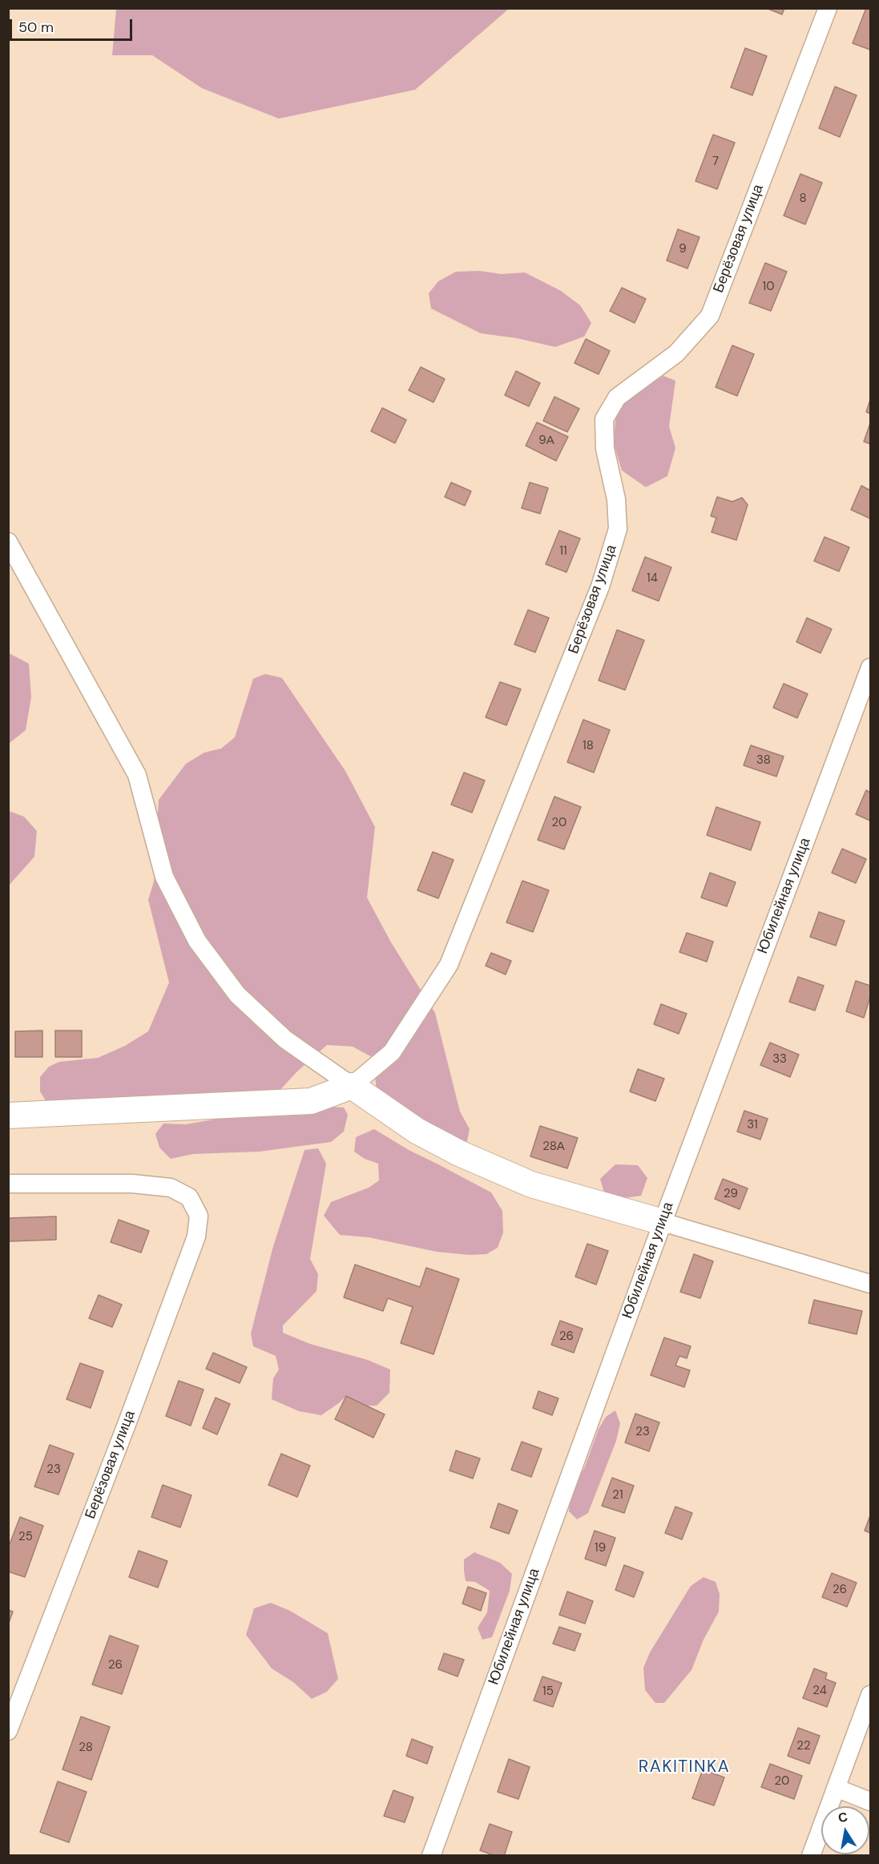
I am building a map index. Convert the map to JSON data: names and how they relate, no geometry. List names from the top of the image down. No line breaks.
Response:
{"streets":{"street":["Берёзовая улица","Юбилейная улица"]},"districts":["RAKITINKA"],"house_numbers":["7","8","9","10","9А","11","14","18","38","20","33","31","28А","29","26","23","23","21","25","19","26","26","24","15","22","28","20"],"scale_bar":"50 m","north":"top"}
